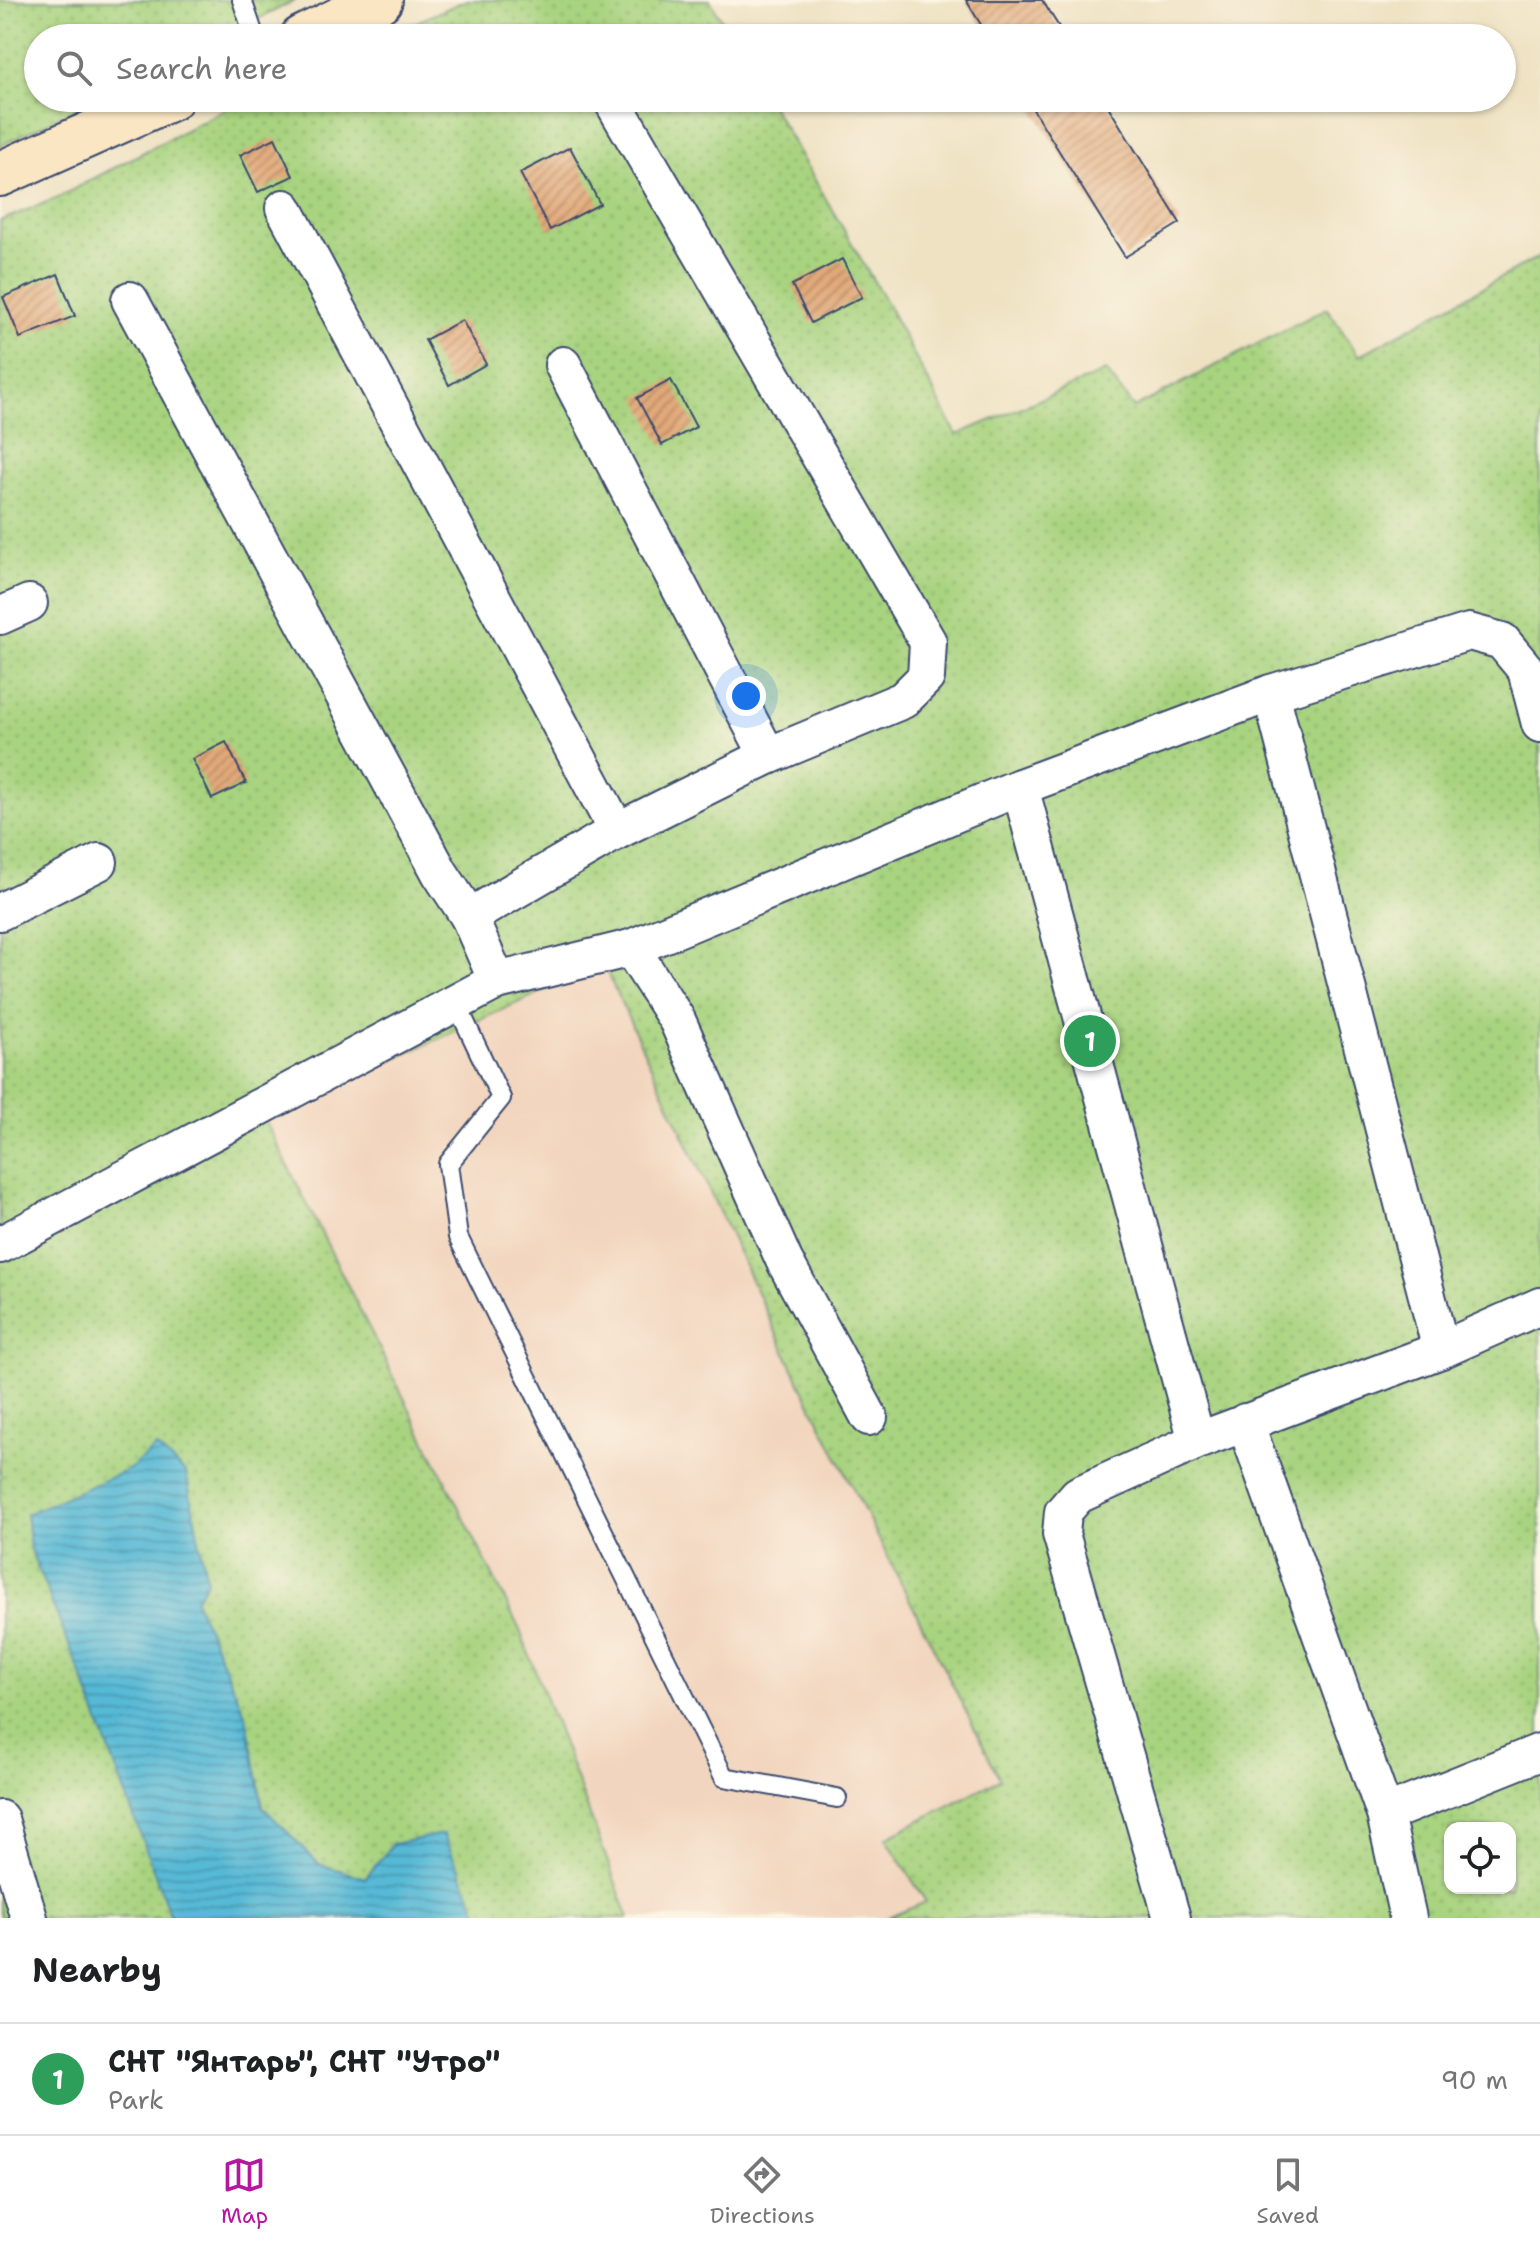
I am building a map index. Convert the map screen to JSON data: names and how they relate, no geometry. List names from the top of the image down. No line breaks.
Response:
{"page":{"search":"Search here","pins":"1","heading":"Nearby","list":[{"mark":"1","name":"СНТ \"Янтарь\", СНТ \"Утро\"","note":"Park","value":"90 m"}],"nav":["Map","Directions","Saved"]}}
